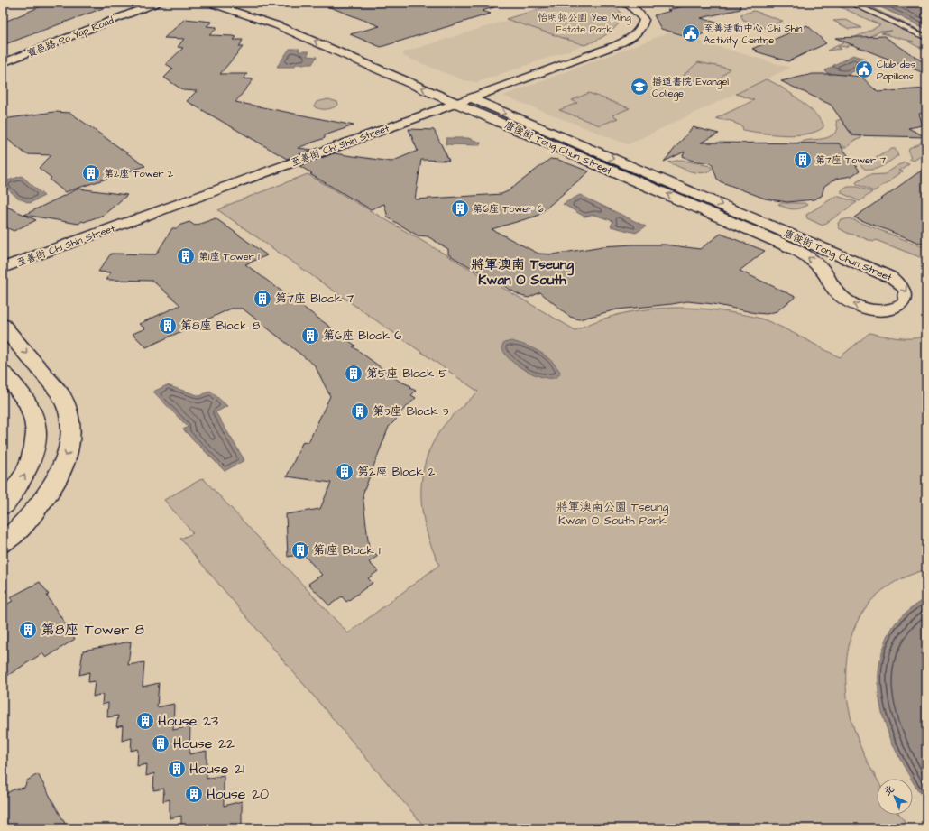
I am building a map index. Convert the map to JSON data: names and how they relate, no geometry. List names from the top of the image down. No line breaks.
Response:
{"streets":{"street":["寶邑路 Po Yap Road","至善街 Chi Shin Street","唐俊街 Tong Chun Street"]},"crossings":[["至善街 Chi Shin Street","唐俊街 Tong Chun Street"]],"districts":["將軍澳南 Tseung Kwan O South"],"parks":["怡明邨公園 Yee Ming Estate Park","將軍澳南公園 Tseung Kwan O South Park"],"places":{"public building":["至善活動中心 Chi Shin Activity Centre","Club des Papillons"],"school or university":["播道書院 Evangel College"],"building":["第7座 Tower 7","第2座 Tower 2","第6座 Tower 6","第1座 Tower 1","第7座 Block 7","第8座 Block 8","第6座 Block 6","第5座 Block 5","第3座 Block 3","第2座 Block 2","第1座 Block 1","第8座 Tower 8","House 23","House 22","House 21","House 20"]},"north":"top left"}
